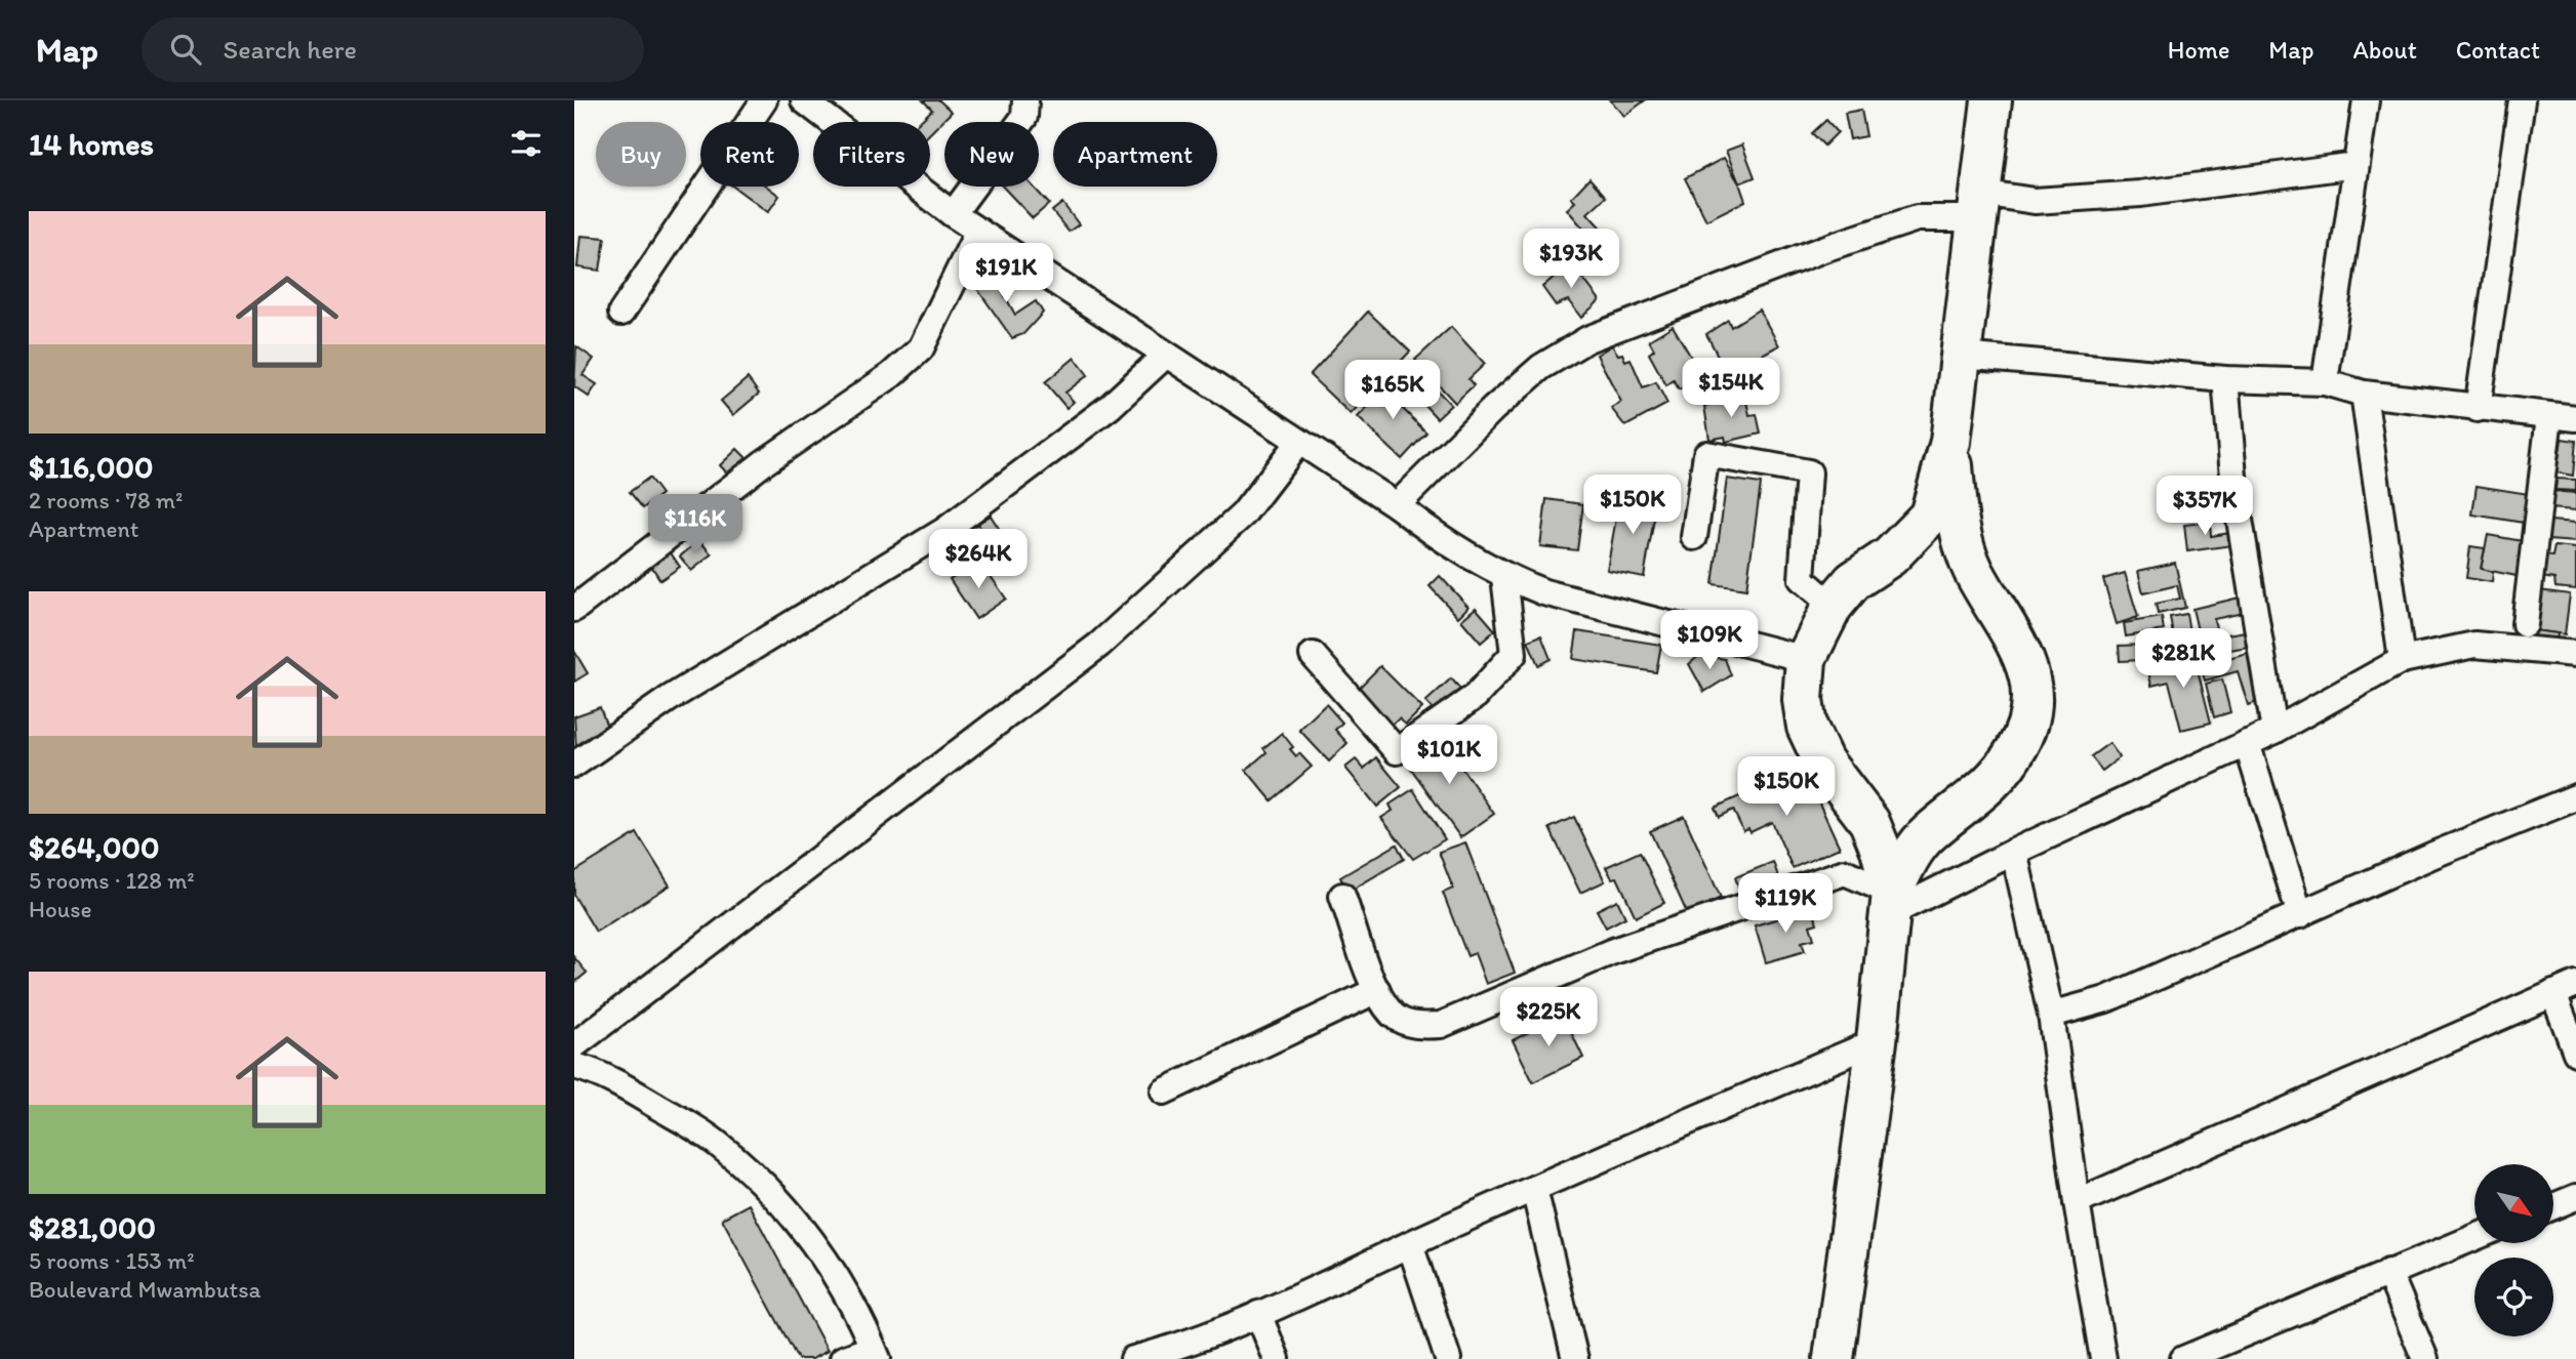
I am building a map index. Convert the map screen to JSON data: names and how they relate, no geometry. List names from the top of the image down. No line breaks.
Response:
{"north":"bottom right","page":{"header":"Map","search":"Search here","nav":["Home","Map","About","Contact"],"heading":"14 homes","chip":["Buy","Rent","Filters","New","Apartment"],"list":[{"name":"$116,000","note":"2 rooms · 78 m² · Apartment"},{"name":"$264,000","note":"5 rooms · 128 m² · House"},{"name":"$281,000","note":"5 rooms · 153 m² · Boulevard Mwambutsa"}],"price":["$193K","$191K","$154K","$165K","$150K","$357K","$116K","$264K","$109K","$281K","$101K","$150K","$119K","$225K"]}}
